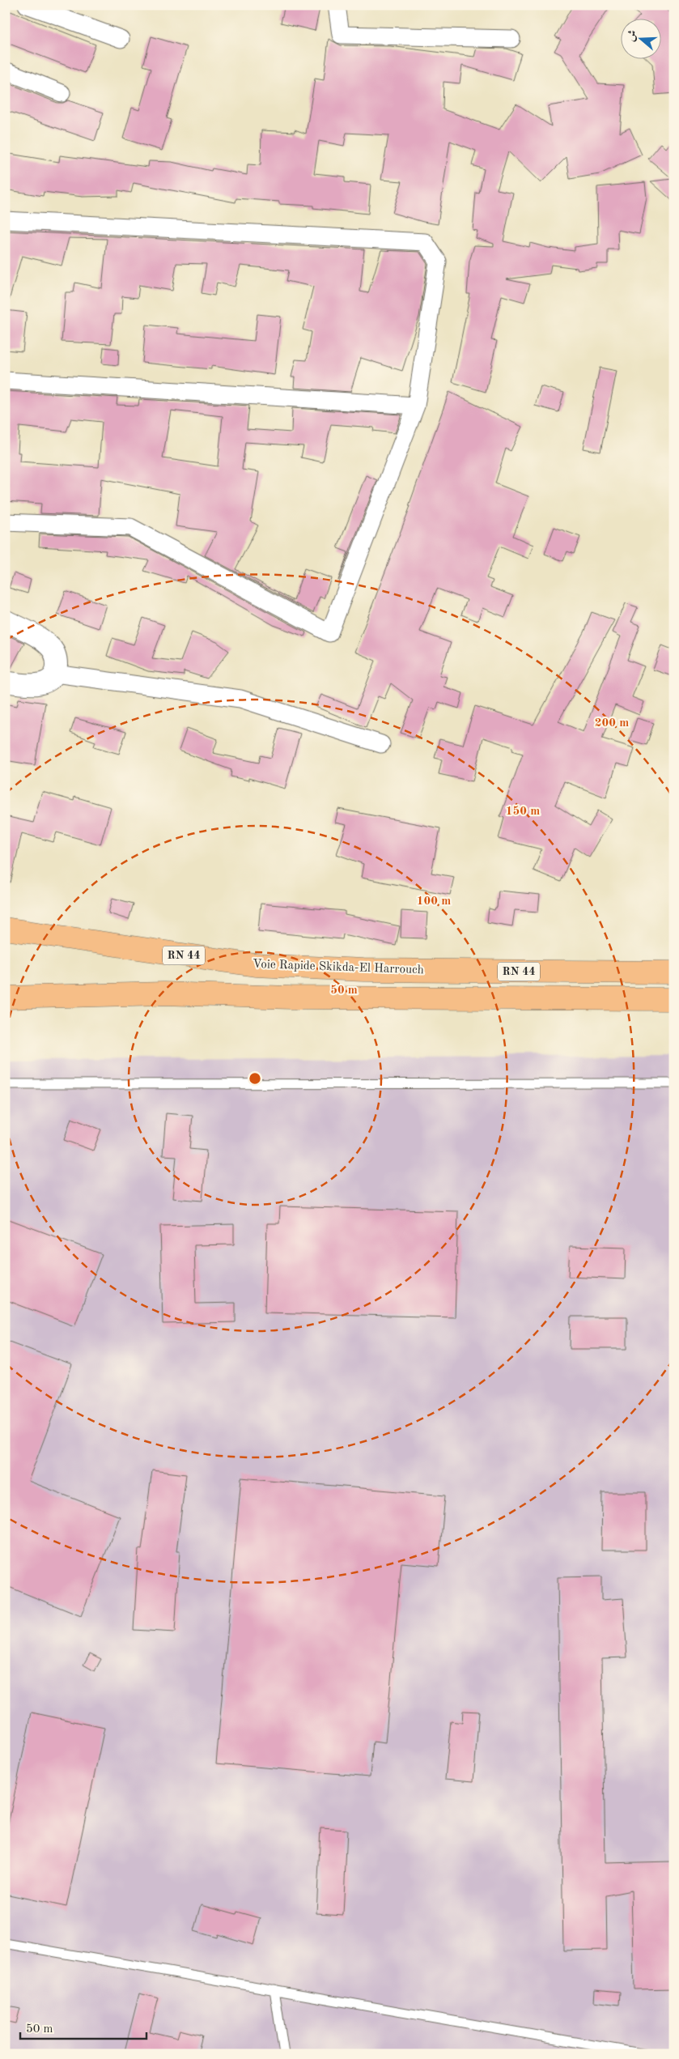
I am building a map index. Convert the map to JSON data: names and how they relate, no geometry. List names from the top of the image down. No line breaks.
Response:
{"streets":{"highway":["RN 44","Voie Rapide Skikda-El Harrouch"]},"scale_bar":"50 m","north":"left","rings":["200 m","150 m","100 m","50 m"]}
